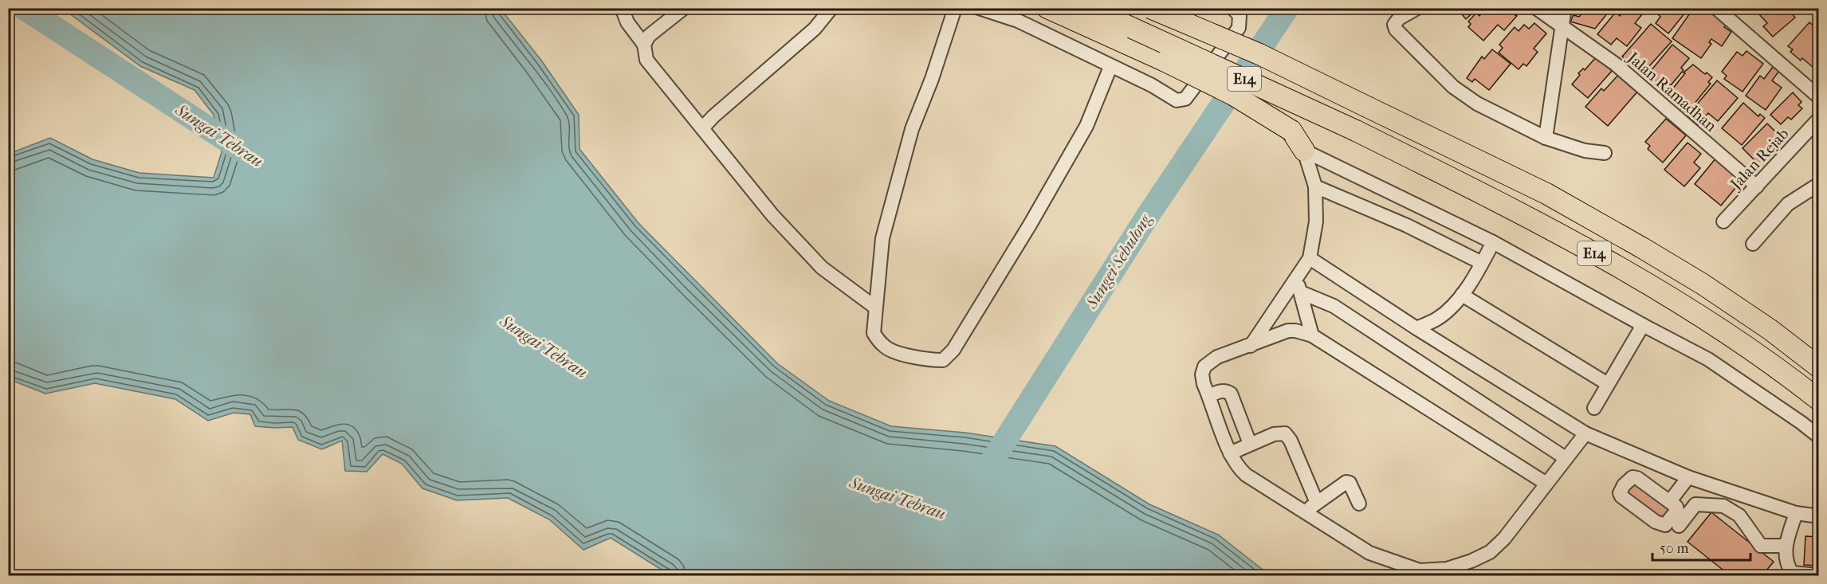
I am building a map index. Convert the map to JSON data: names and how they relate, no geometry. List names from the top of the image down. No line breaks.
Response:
{"streets":{"highway":["E14"],"street":["Jalan Ramadhan","Jalan Rejab"]},"crossings":[["Jalan Ramadhan","Jalan Rejab"]],"water":["Sungai Tebrau","Sungei Sebulong"],"scale_bar":"50 m"}
